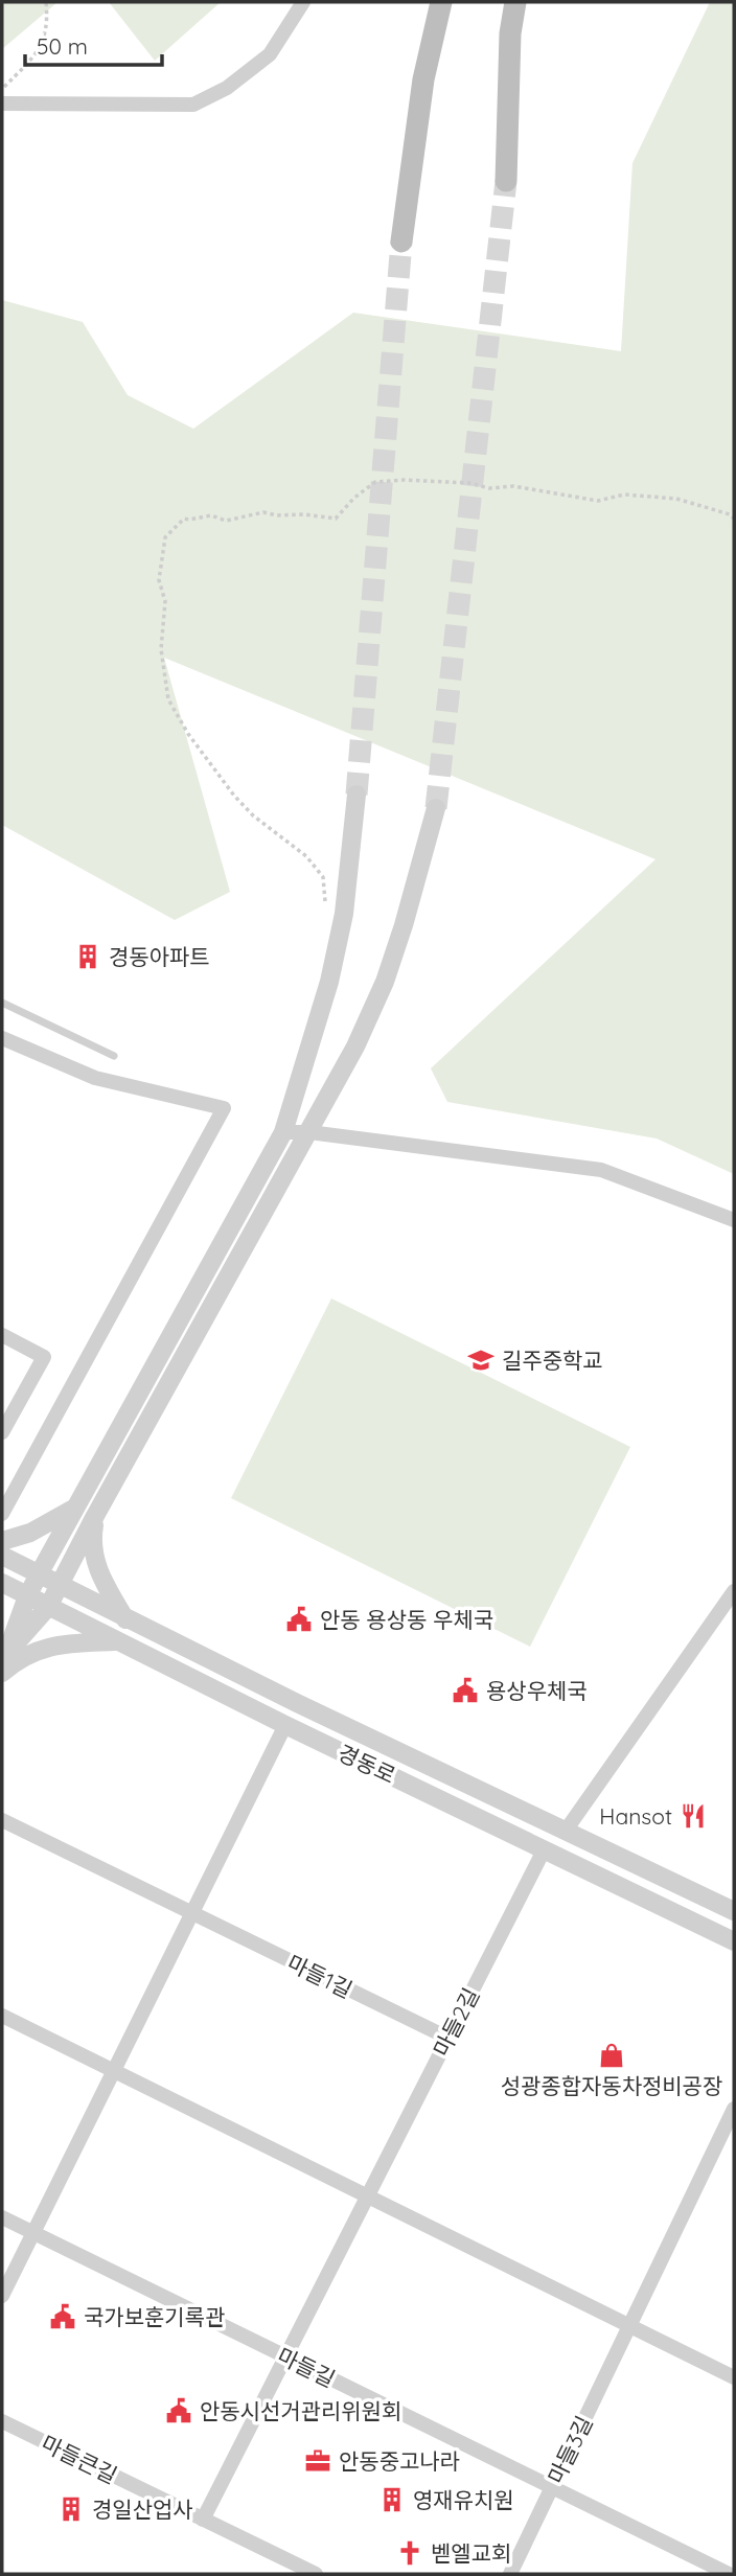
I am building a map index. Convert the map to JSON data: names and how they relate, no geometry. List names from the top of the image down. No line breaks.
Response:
{"streets":{"street":["경동로","마들1길","마들2길","마들길","마들3길","마들큰길"]},"crossings":[["경동로","마들2길"],["마들1길","마들2길"],["마들2길","마들길"],["마들2길","마들큰길"],["마들길","마들3길"]],"places":{"building":["경동아파트","영재유치원","경일산업사"],"school or university":["길주중학교"],"public building":["안동 용상동 우체국","용상우체국","국가보훈기록관","안동시선거관리위원회"],"restaurant":["Hansot"],"shop":["성광종합자동차정비공장"],"office":["안동중고나라"],"church":["벧엘교회"]},"scale_bar":"50 m"}
